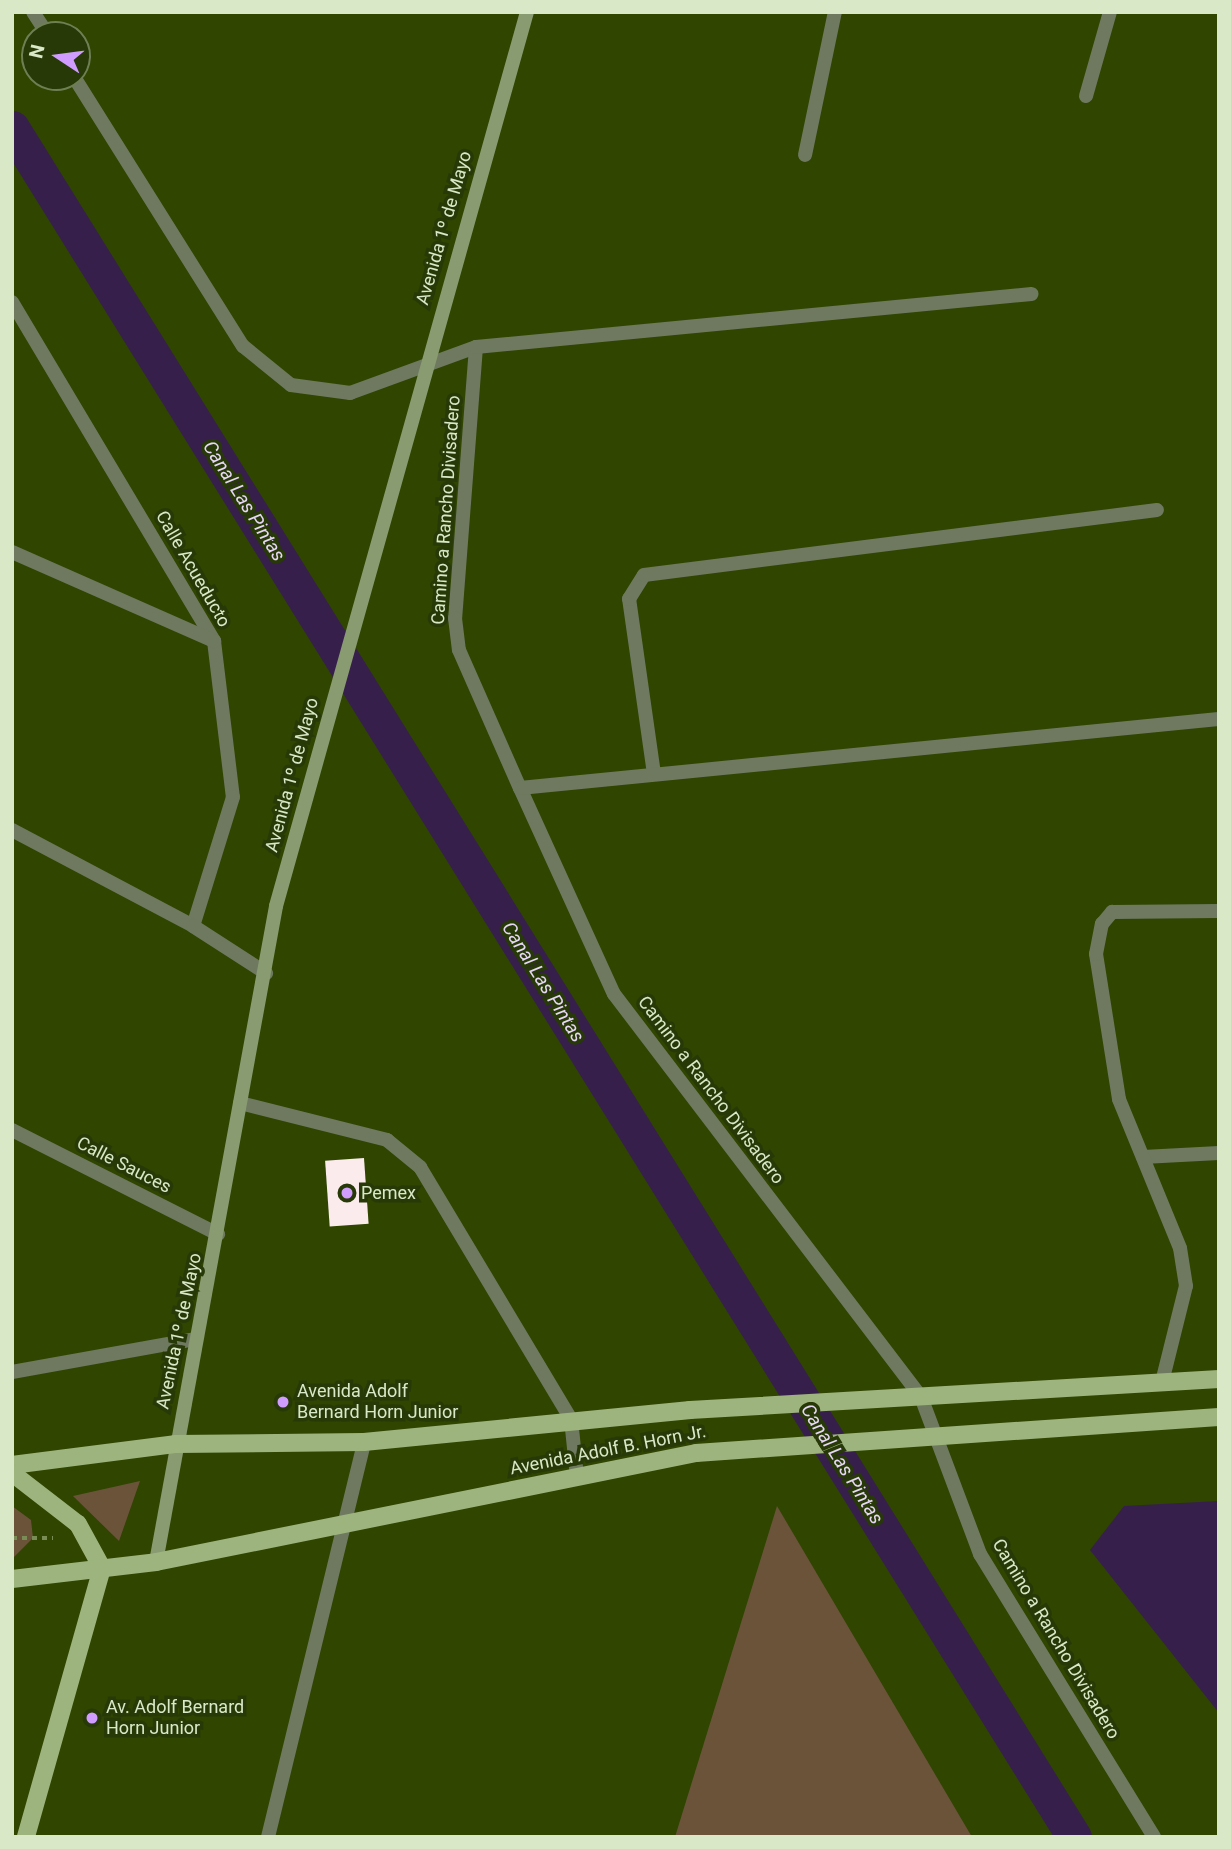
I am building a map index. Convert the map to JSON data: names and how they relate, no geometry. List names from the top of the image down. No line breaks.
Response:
{"streets":{"main road":["Avenida 1º de Mayo","Avenida Adolf B. Horn Jr."],"street":["Camino a Rancho Divisadero","Calle Acueducto","Calle Sauces"]},"crossings":[["Avenida 1º de Mayo","Calle Sauces"],["Avenida 1º de Mayo","Avenida Adolf B. Horn Jr."],["Camino a Rancho Divisadero","Avenida Adolf B. Horn Jr."]],"water":["Canal Las Pintas"],"places":["Pemex","Avenida Adolf Bernard Horn Junior","Av. Adolf Bernard Horn Junior"],"north":"left"}
